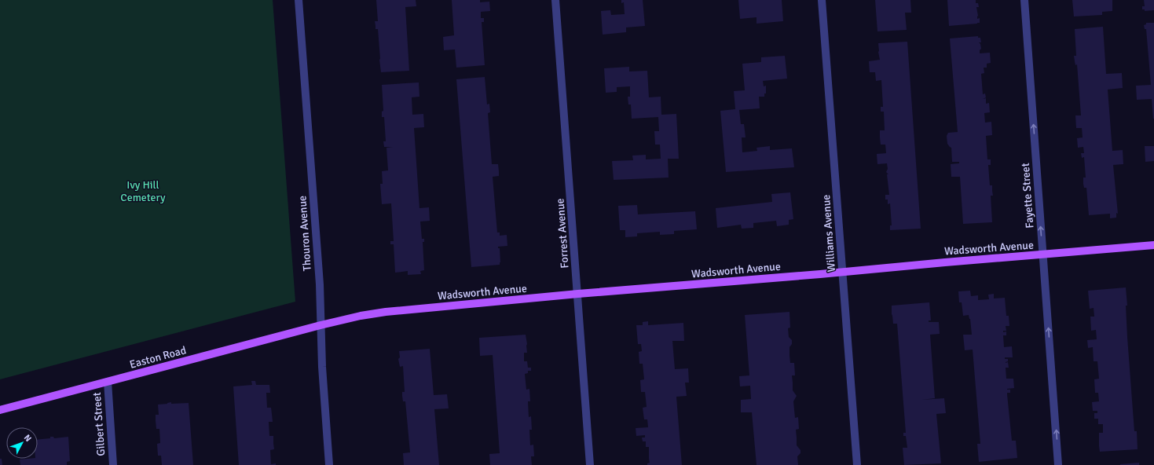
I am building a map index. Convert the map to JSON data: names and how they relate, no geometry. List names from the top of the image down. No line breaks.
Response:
{"streets":{"main road":["Wadsworth Avenue","Easton Road"],"street":["Fayette Street","Thouron Avenue","Forrest Avenue","Williams Avenue","Gilbert Street"]},"crossings":[["Fayette Street","Wadsworth Avenue"],["Thouron Avenue","Wadsworth Avenue"],["Thouron Avenue","Easton Road"],["Forrest Avenue","Wadsworth Avenue"],["Williams Avenue","Wadsworth Avenue"],["Wadsworth Avenue","Easton Road"],["Easton Road","Gilbert Street"]],"one_way":["Fayette Street"],"parks":["Ivy Hill Cemetery"],"north":"top right"}
